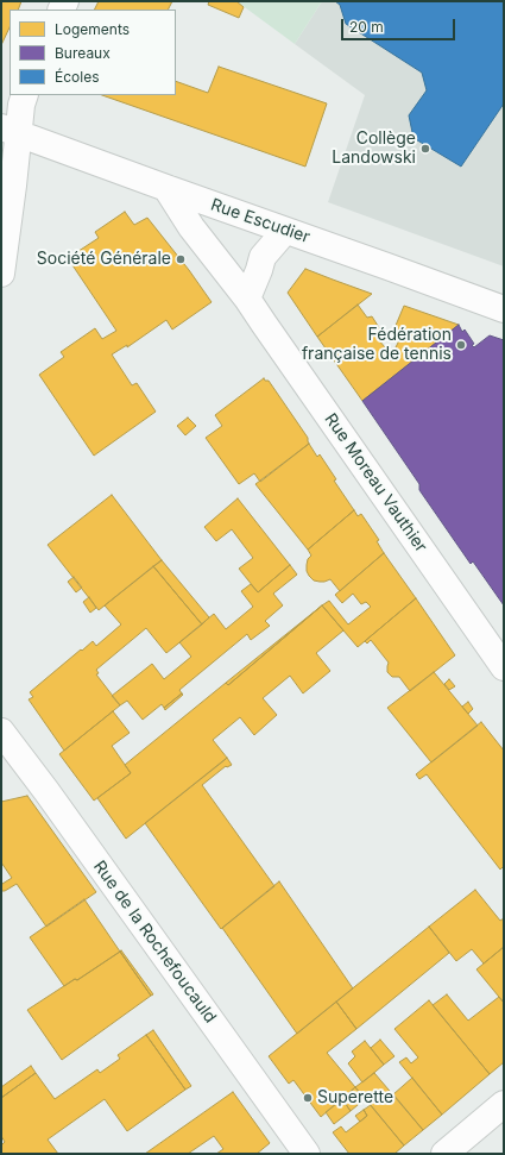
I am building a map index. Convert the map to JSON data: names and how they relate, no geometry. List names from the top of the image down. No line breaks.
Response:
{"streets":{"street":["Rue Escudier","Rue Moreau Vauthier","Rue de la Rochefoucauld"]},"crossings":[["Rue Escudier","Rue Moreau Vauthier"]],"places":["Collège Landowski","Société Générale","Fédération française de tennis","Superette"],"legend":["Logements","Bureaux","Écoles"],"scale_bar":"20 m"}
